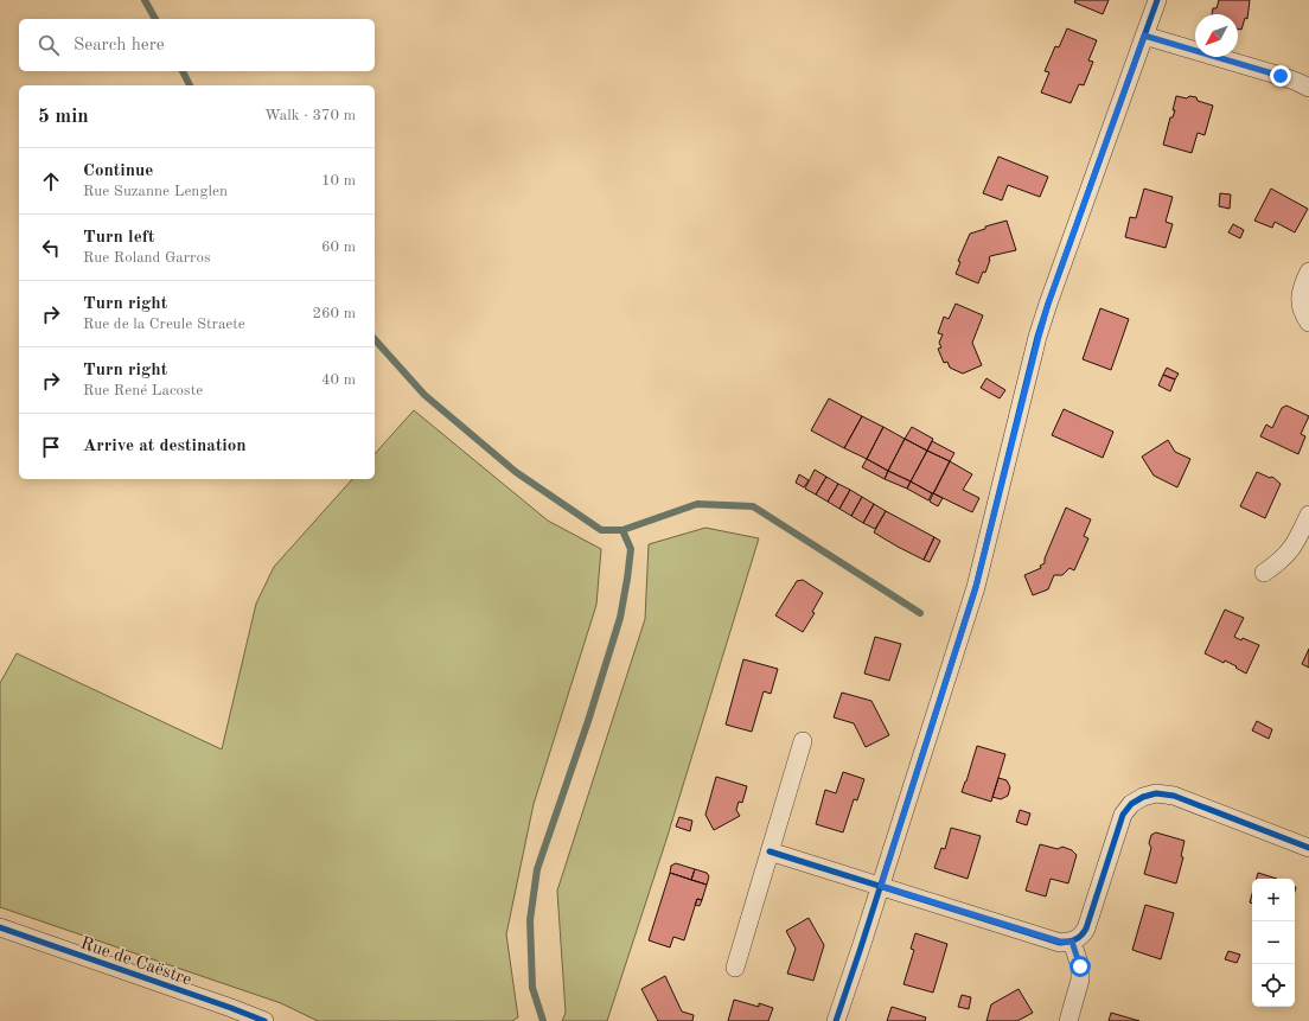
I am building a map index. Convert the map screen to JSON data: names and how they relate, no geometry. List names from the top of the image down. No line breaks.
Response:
{"streets":{"street":["Rue de Caëstre"]},"north":"bottom left","page":{"search":"Search here","heading":["5 min","Walk · 370 m"],"list":[["Continue","Rue Suzanne Lenglen","10 m"],["Turn left","Rue Roland Garros","60 m"],["Turn right","Rue de la Creule Straete","260 m"],["Turn right","Rue René Lacoste","40 m"],"Arrive at destination"],"map_buttons":["+","−"]}}
